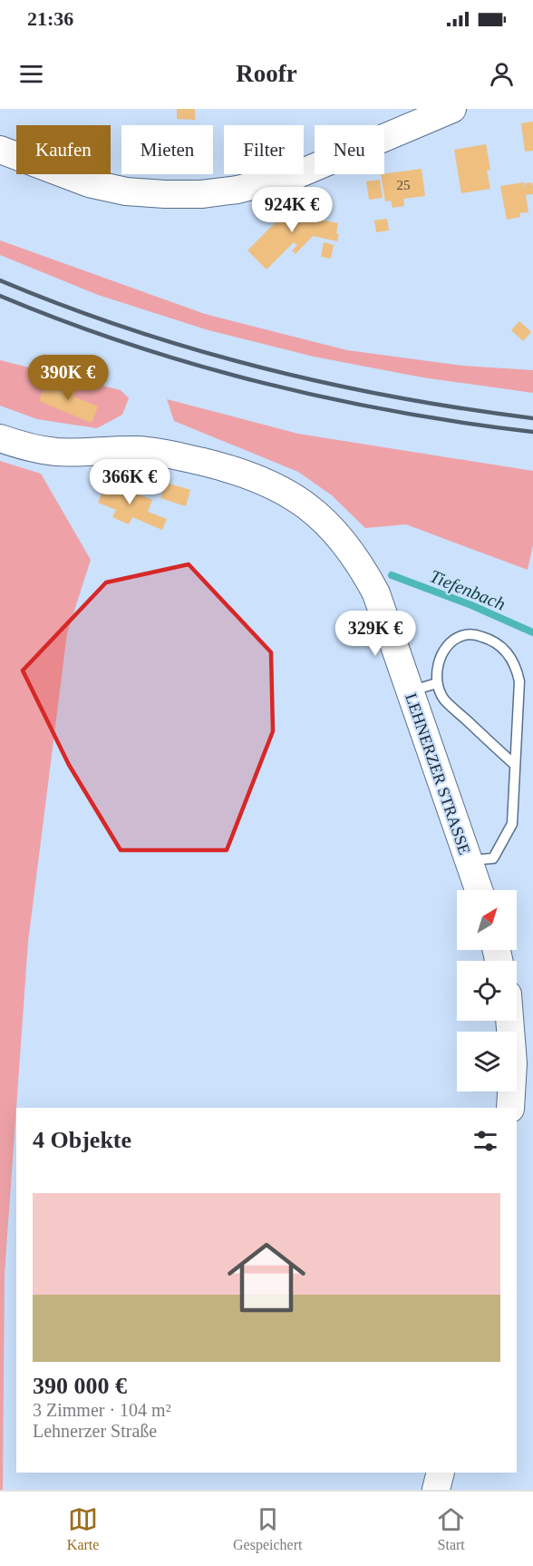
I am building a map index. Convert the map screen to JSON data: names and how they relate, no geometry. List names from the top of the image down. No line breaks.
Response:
{"streets":{"street":["LEHNERZER STRASSE"]},"water":["Tiefenbach"],"house_numbers":["25"],"north":"top right","page":{"status":"21:36","header":"Roofr","chip":["Kaufen","Mieten","Filter","Neu"],"price":["924K €","390K €","366K €","329K €"],"heading":"4 Objekte","list":[{"name":"390 000 €","note":"3 Zimmer · 104 m² · Lehnerzer Straße"}],"tabs":["Karte","Gespeichert","Start"]}}
